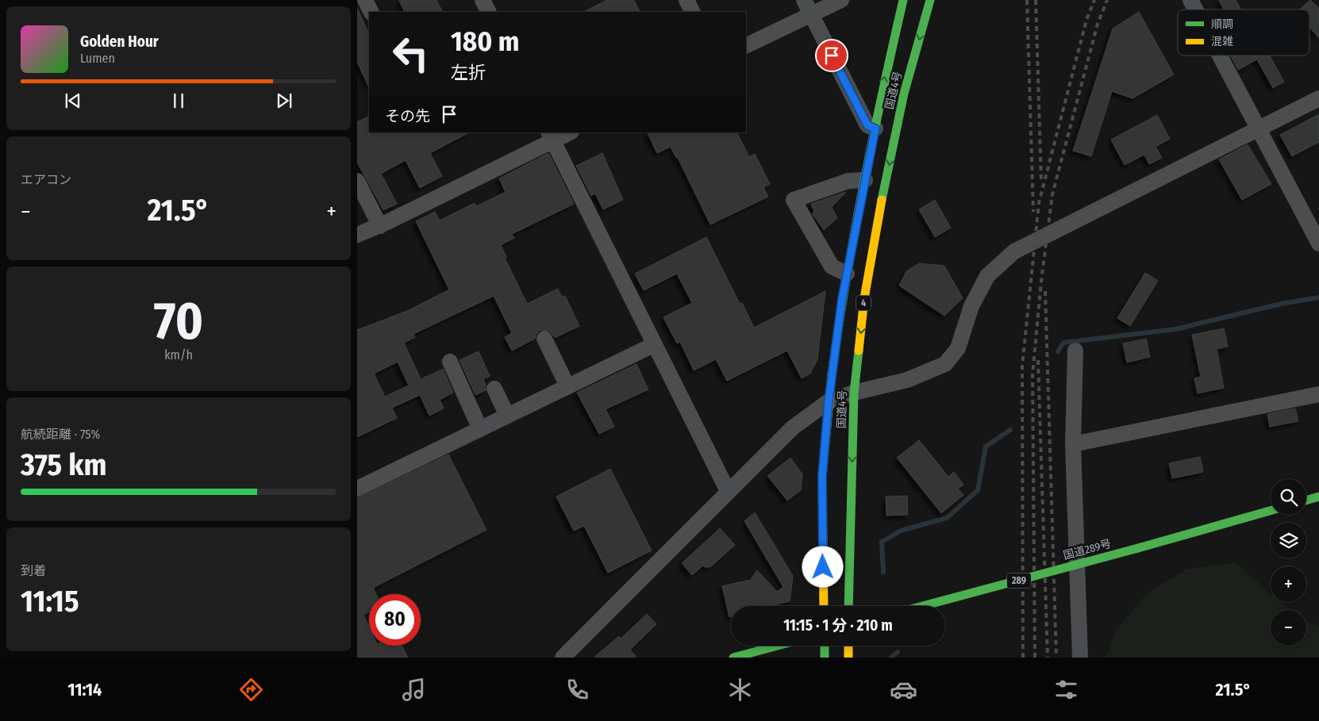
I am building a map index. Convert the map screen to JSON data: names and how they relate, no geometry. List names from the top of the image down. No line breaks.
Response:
{"streets":{"highway":["国道4号","4","国道289号","289"]},"legend":["順調","混雑"],"page":{"turn":["180 m","左折"],"song":["Golden Hour","Lumen"],"then":"その先","tile":["エアコン",["70","km/h"],["航続距離 · 75%","375 km"],["到着","11:15"]],"heat":["−","21.5°","+"],"map_buttons":["+","−"],"limit":"80","trip":"11:15 · 1 分 · 210 m","tabs":["11:14","21.5°"]}}
